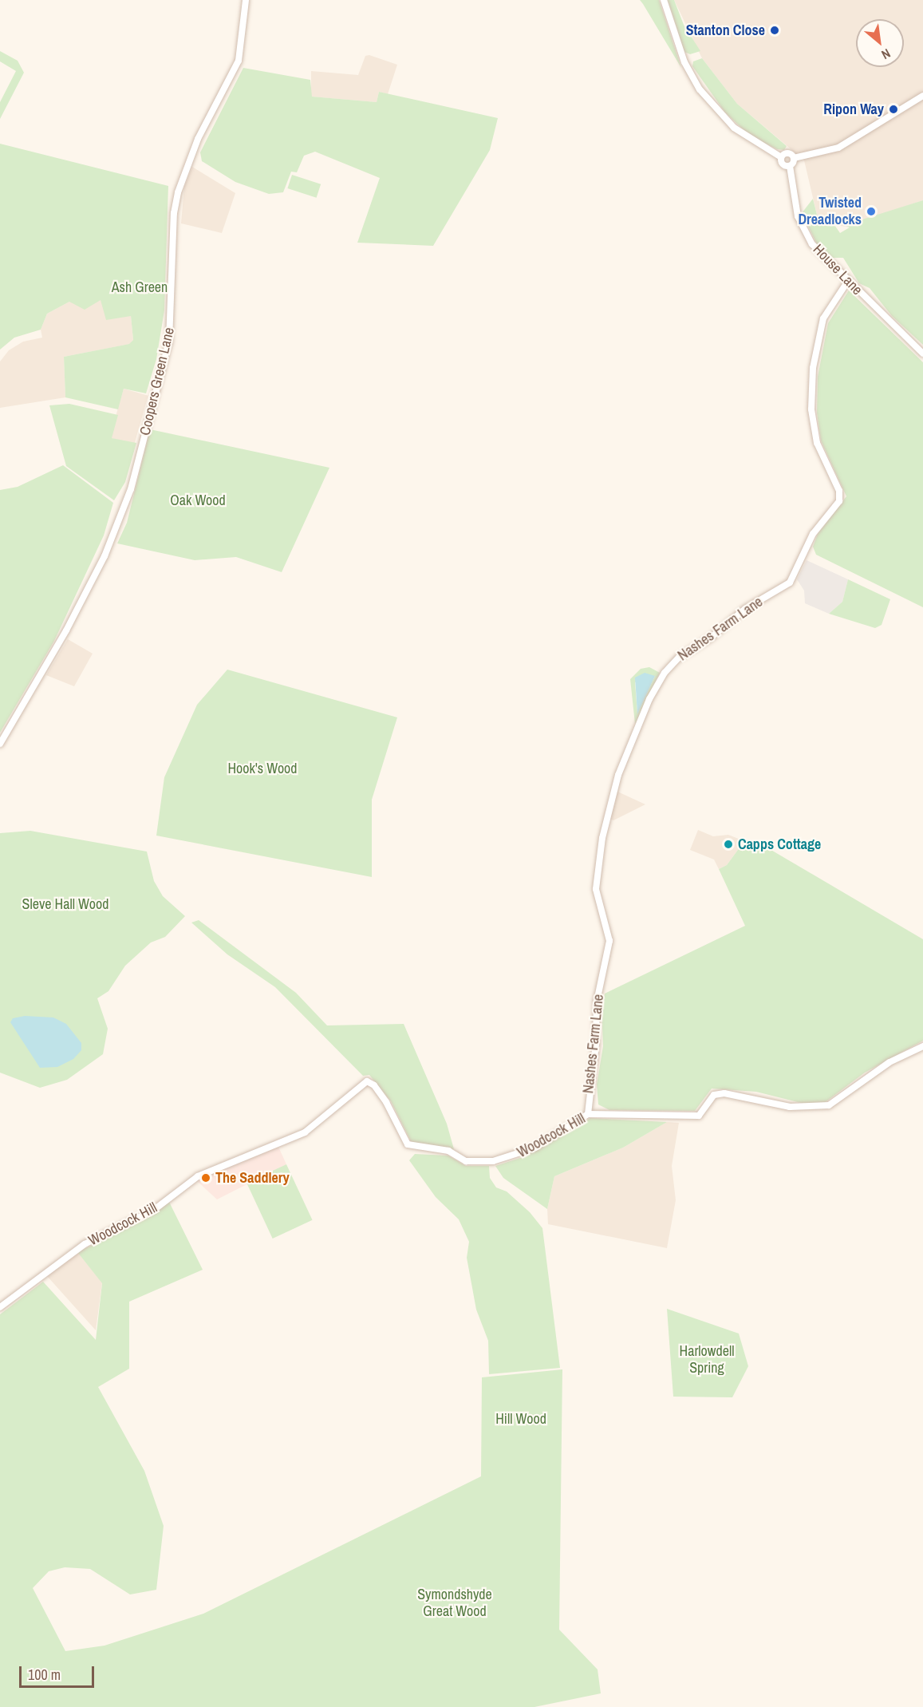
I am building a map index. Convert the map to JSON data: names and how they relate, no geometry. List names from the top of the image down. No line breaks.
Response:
{"streets":{"street":["House Lane","Coopers Green Lane","Nashes Farm Lane","Woodcock Hill"]},"crossings":[["House Lane","Nashes Farm Lane"],["Nashes Farm Lane","Woodcock Hill"]],"parks":["Ash Green","Oak Wood","Hook's Wood","Sleve Hall Wood","Harlowdell Spring","Hill Wood","Symondshyde Great Wood"],"places":["Stanton Close","Ripon Way","Twisted Dreadlocks","Capps Cottage","The Saddlery"],"scale_bar":"100 m","north":"bottom right"}
